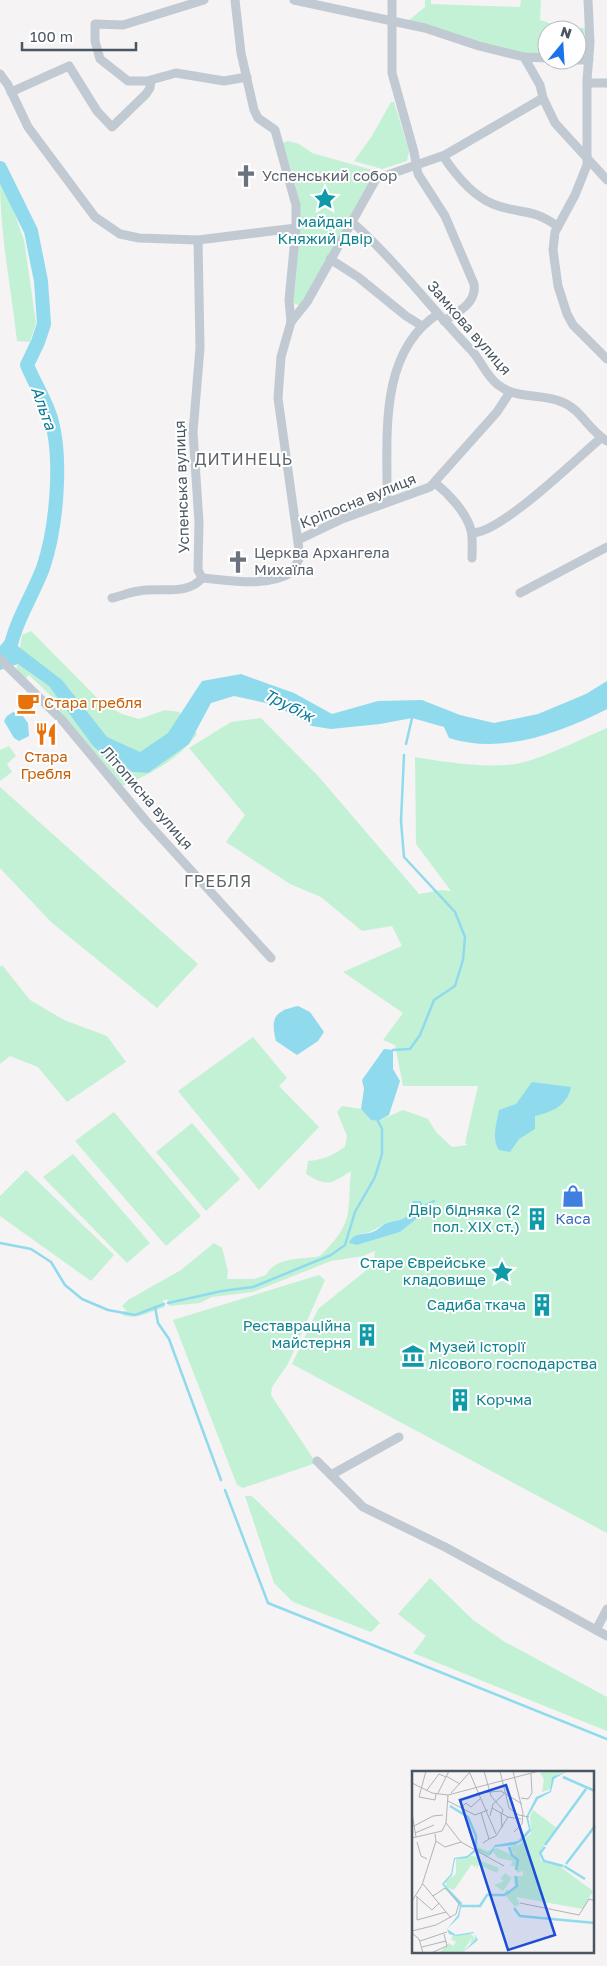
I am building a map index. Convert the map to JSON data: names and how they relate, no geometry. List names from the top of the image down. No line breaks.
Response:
{"streets":{"street":["Замкова вулиця","Успенська вулиця","Кріпосна вулиця","Літописна вулиця"]},"crossings":[["Замкова вулиця","Кріпосна вулиця"],["Успенська вулиця","Кріпосна вулиця"]],"districts":["ДИТИНЕЦЬ","ГРЕБЛЯ"],"water":["Альта","Трубіж"],"places":{"church":["Успенський собор","Церква Архангела Михаїла"],"place":["майдан Княжий Двір","Старе Єврейське кладовище"],"cafe":["Стара гребля"],"restaurant":["Стара Гребля"],"shop":["Каса"],"building":["Двір бідняка (2 пол. XIX ст.)","Садиба ткача","Реставраційна майстерня","Корчма"],"museum":["Музей історії лісового господарства"]},"scale_bar":"100 m","north":"top"}
